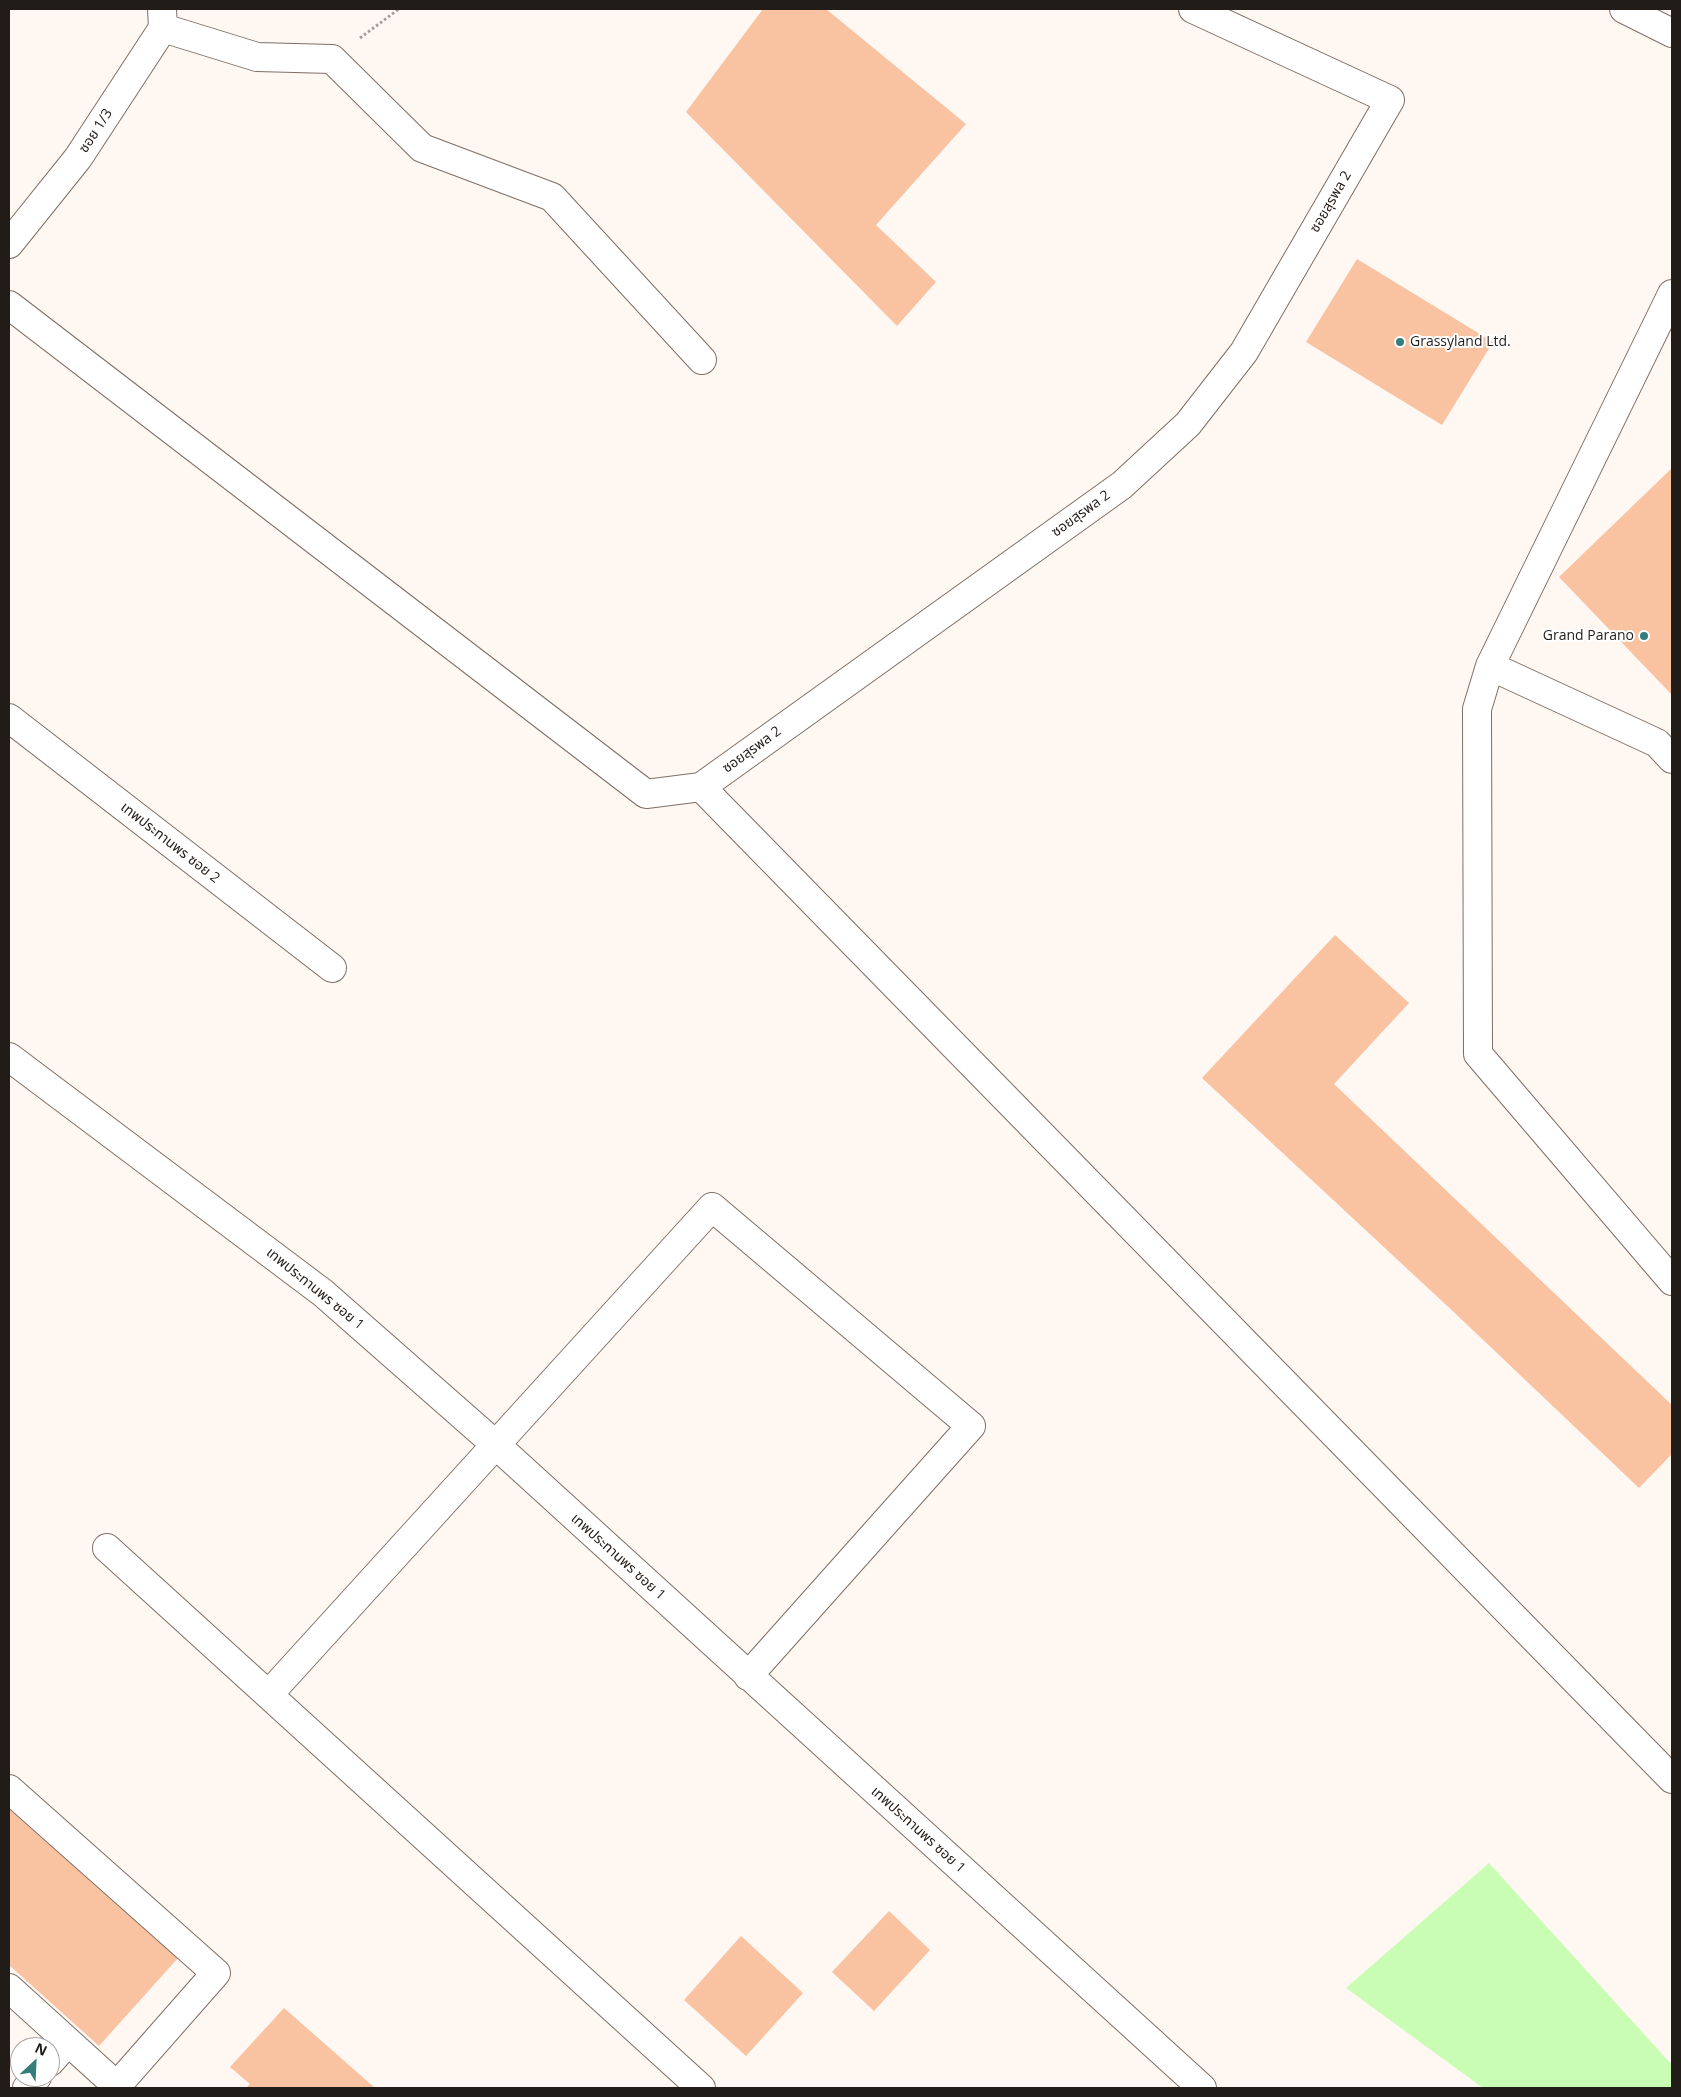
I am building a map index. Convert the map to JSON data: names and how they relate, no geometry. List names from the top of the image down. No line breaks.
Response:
{"streets":{"street":["ซอย 1/3","ซอยสุรพล 2","เทพประทานพร ซอย 2","เทพประทานพร ซอย 1"]},"places":["Grassyland Ltd.","Grand Parano"],"north":"top right"}
